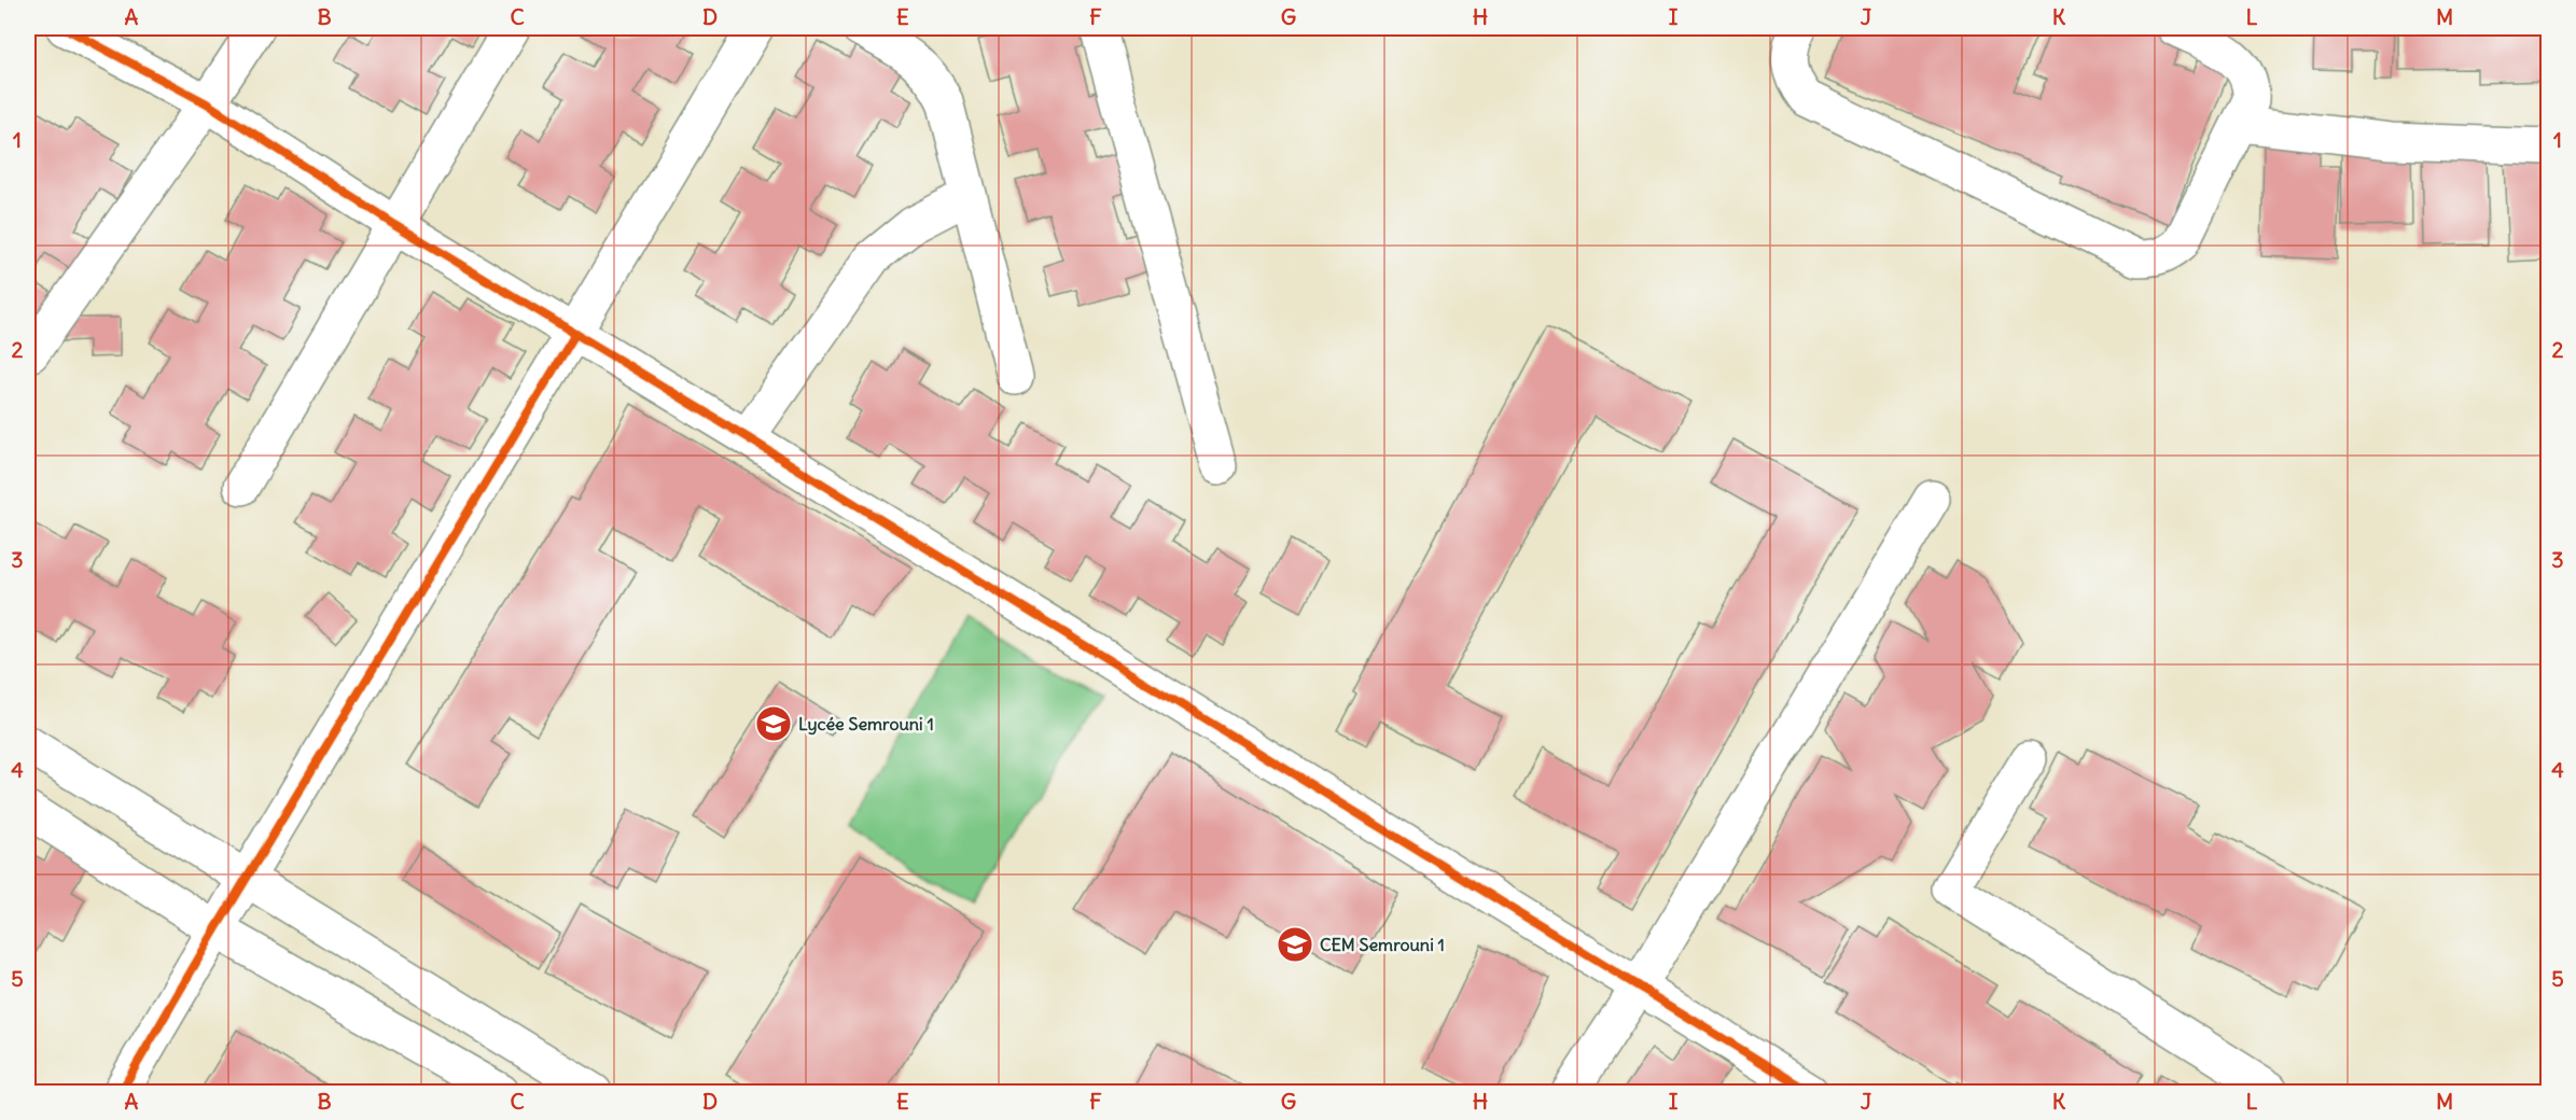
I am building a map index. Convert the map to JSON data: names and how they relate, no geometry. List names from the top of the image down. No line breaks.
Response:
{"places":{"school or university":["Lycée Semrouni 1","CEM Semrouni 1"]},"grid":{"columns":["A","B","C","D","E","F","G","H","I","J","K","L","M"],"rows":["1","2","3","4","5"]}}
